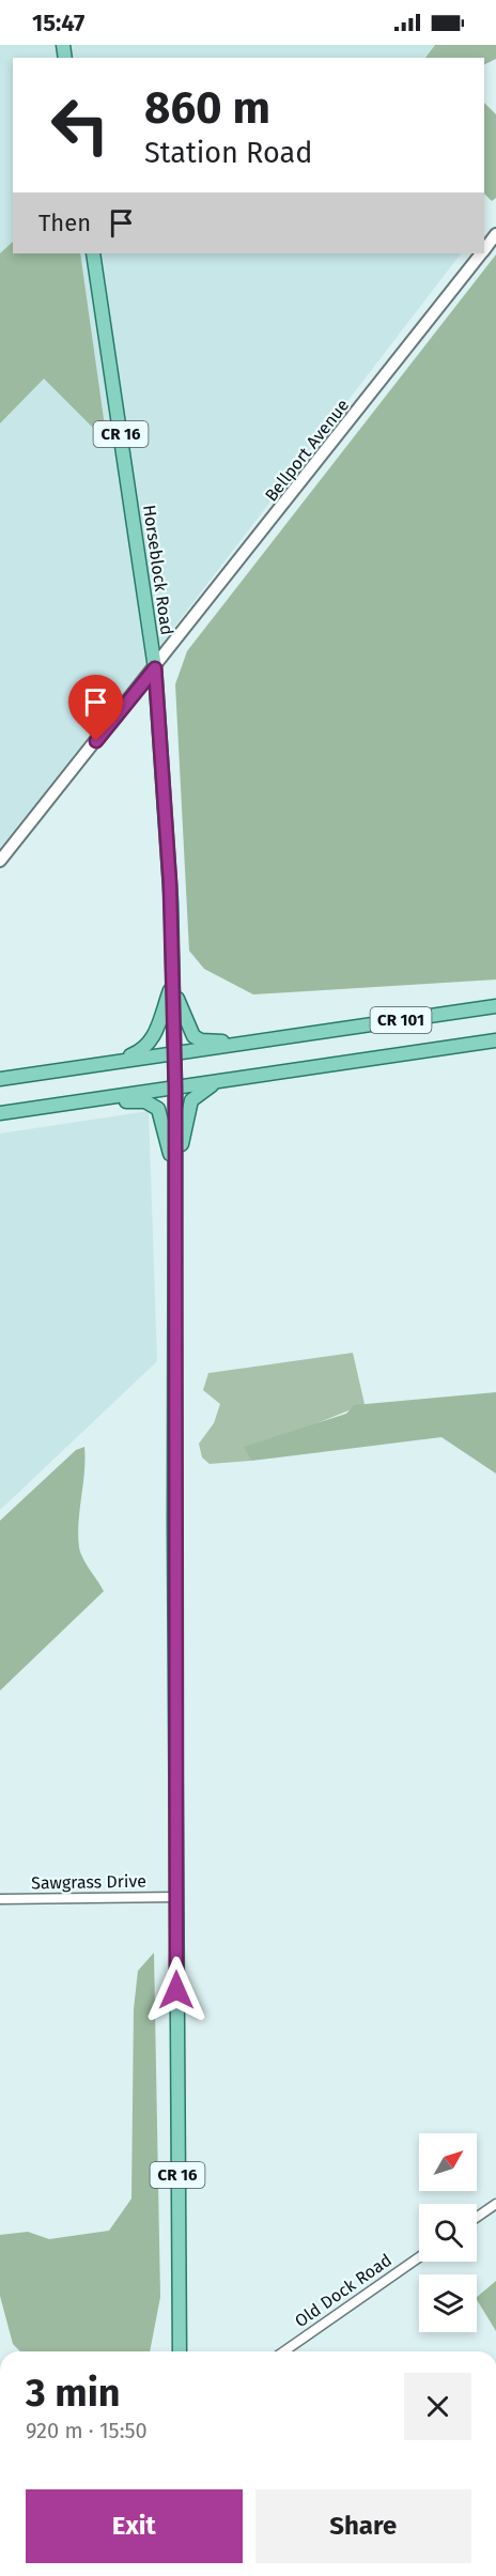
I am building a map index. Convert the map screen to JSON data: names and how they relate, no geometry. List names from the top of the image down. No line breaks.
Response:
{"streets":{"main road":["CR 16","Bellport Avenue","Horseblock Road","CR 101"],"street":["Sawgrass Drive","Old Dock Road"]},"crossings":[["Bellport Avenue","Horseblock Road"],["Horseblock Road","CR 101"],["Horseblock Road","Sawgrass Drive"]],"north":"top right","page":{"status":"15:47","turn":["860 m","Station Road"],"then":"Then","heading":["3 min","920 m · 15:50"],"buttons":["Exit","Share"]}}
